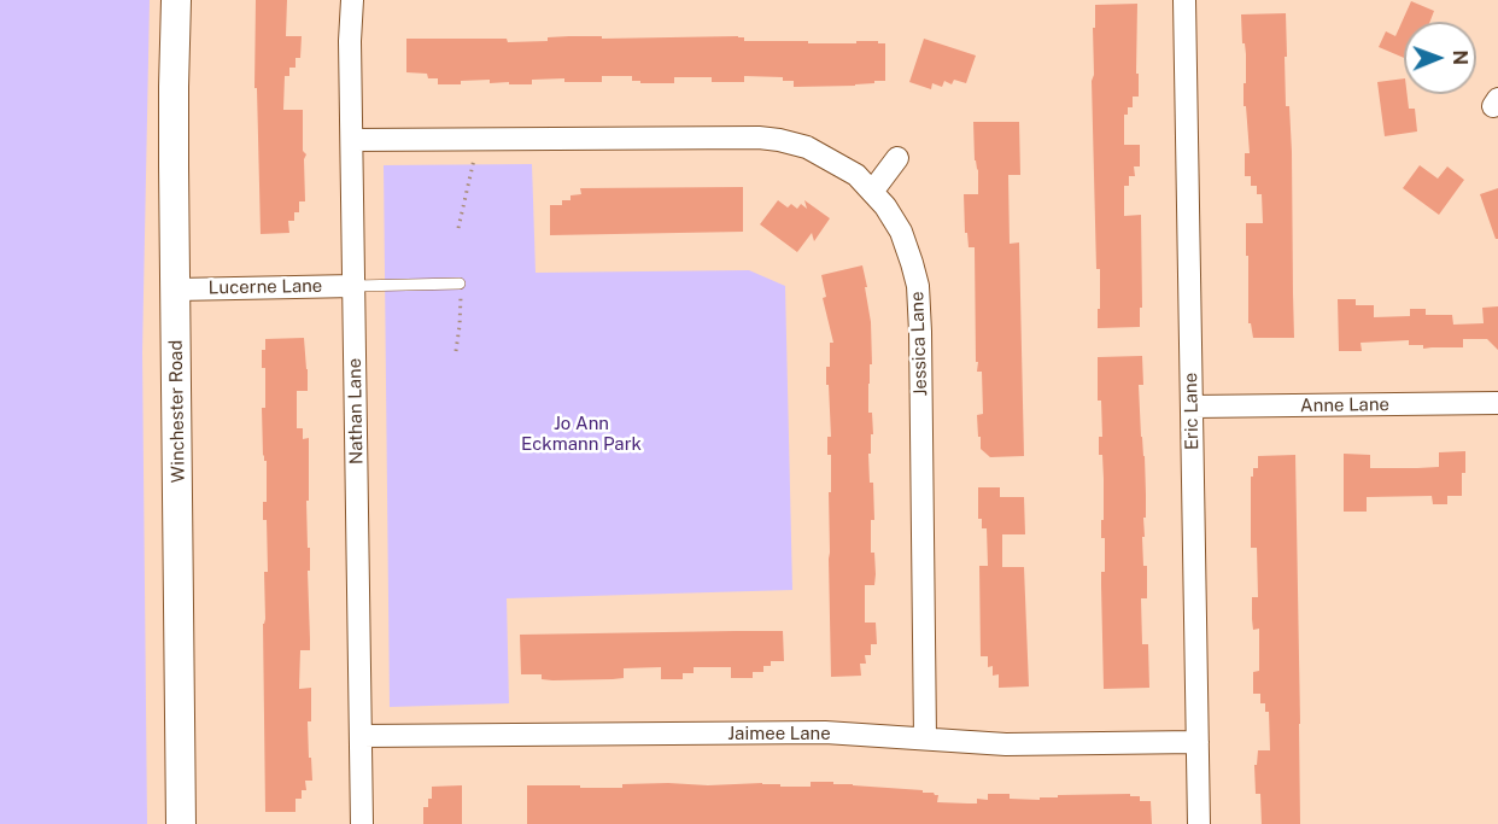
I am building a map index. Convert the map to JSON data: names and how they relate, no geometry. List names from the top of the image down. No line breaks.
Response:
{"streets":{"main road":["Winchester Road"],"street":["Lucerne Lane","Jessica Lane","Anne Lane","Nathan Lane","Eric Lane","Jaimee Lane"]},"crossings":[["Lucerne Lane","Winchester Road"],["Lucerne Lane","Nathan Lane"],["Jessica Lane","Nathan Lane"],["Jessica Lane","Jaimee Lane"],["Anne Lane","Eric Lane"],["Nathan Lane","Jaimee Lane"],["Eric Lane","Jaimee Lane"]],"parks":["Jo Ann Eckmann Park"],"north":"right"}
